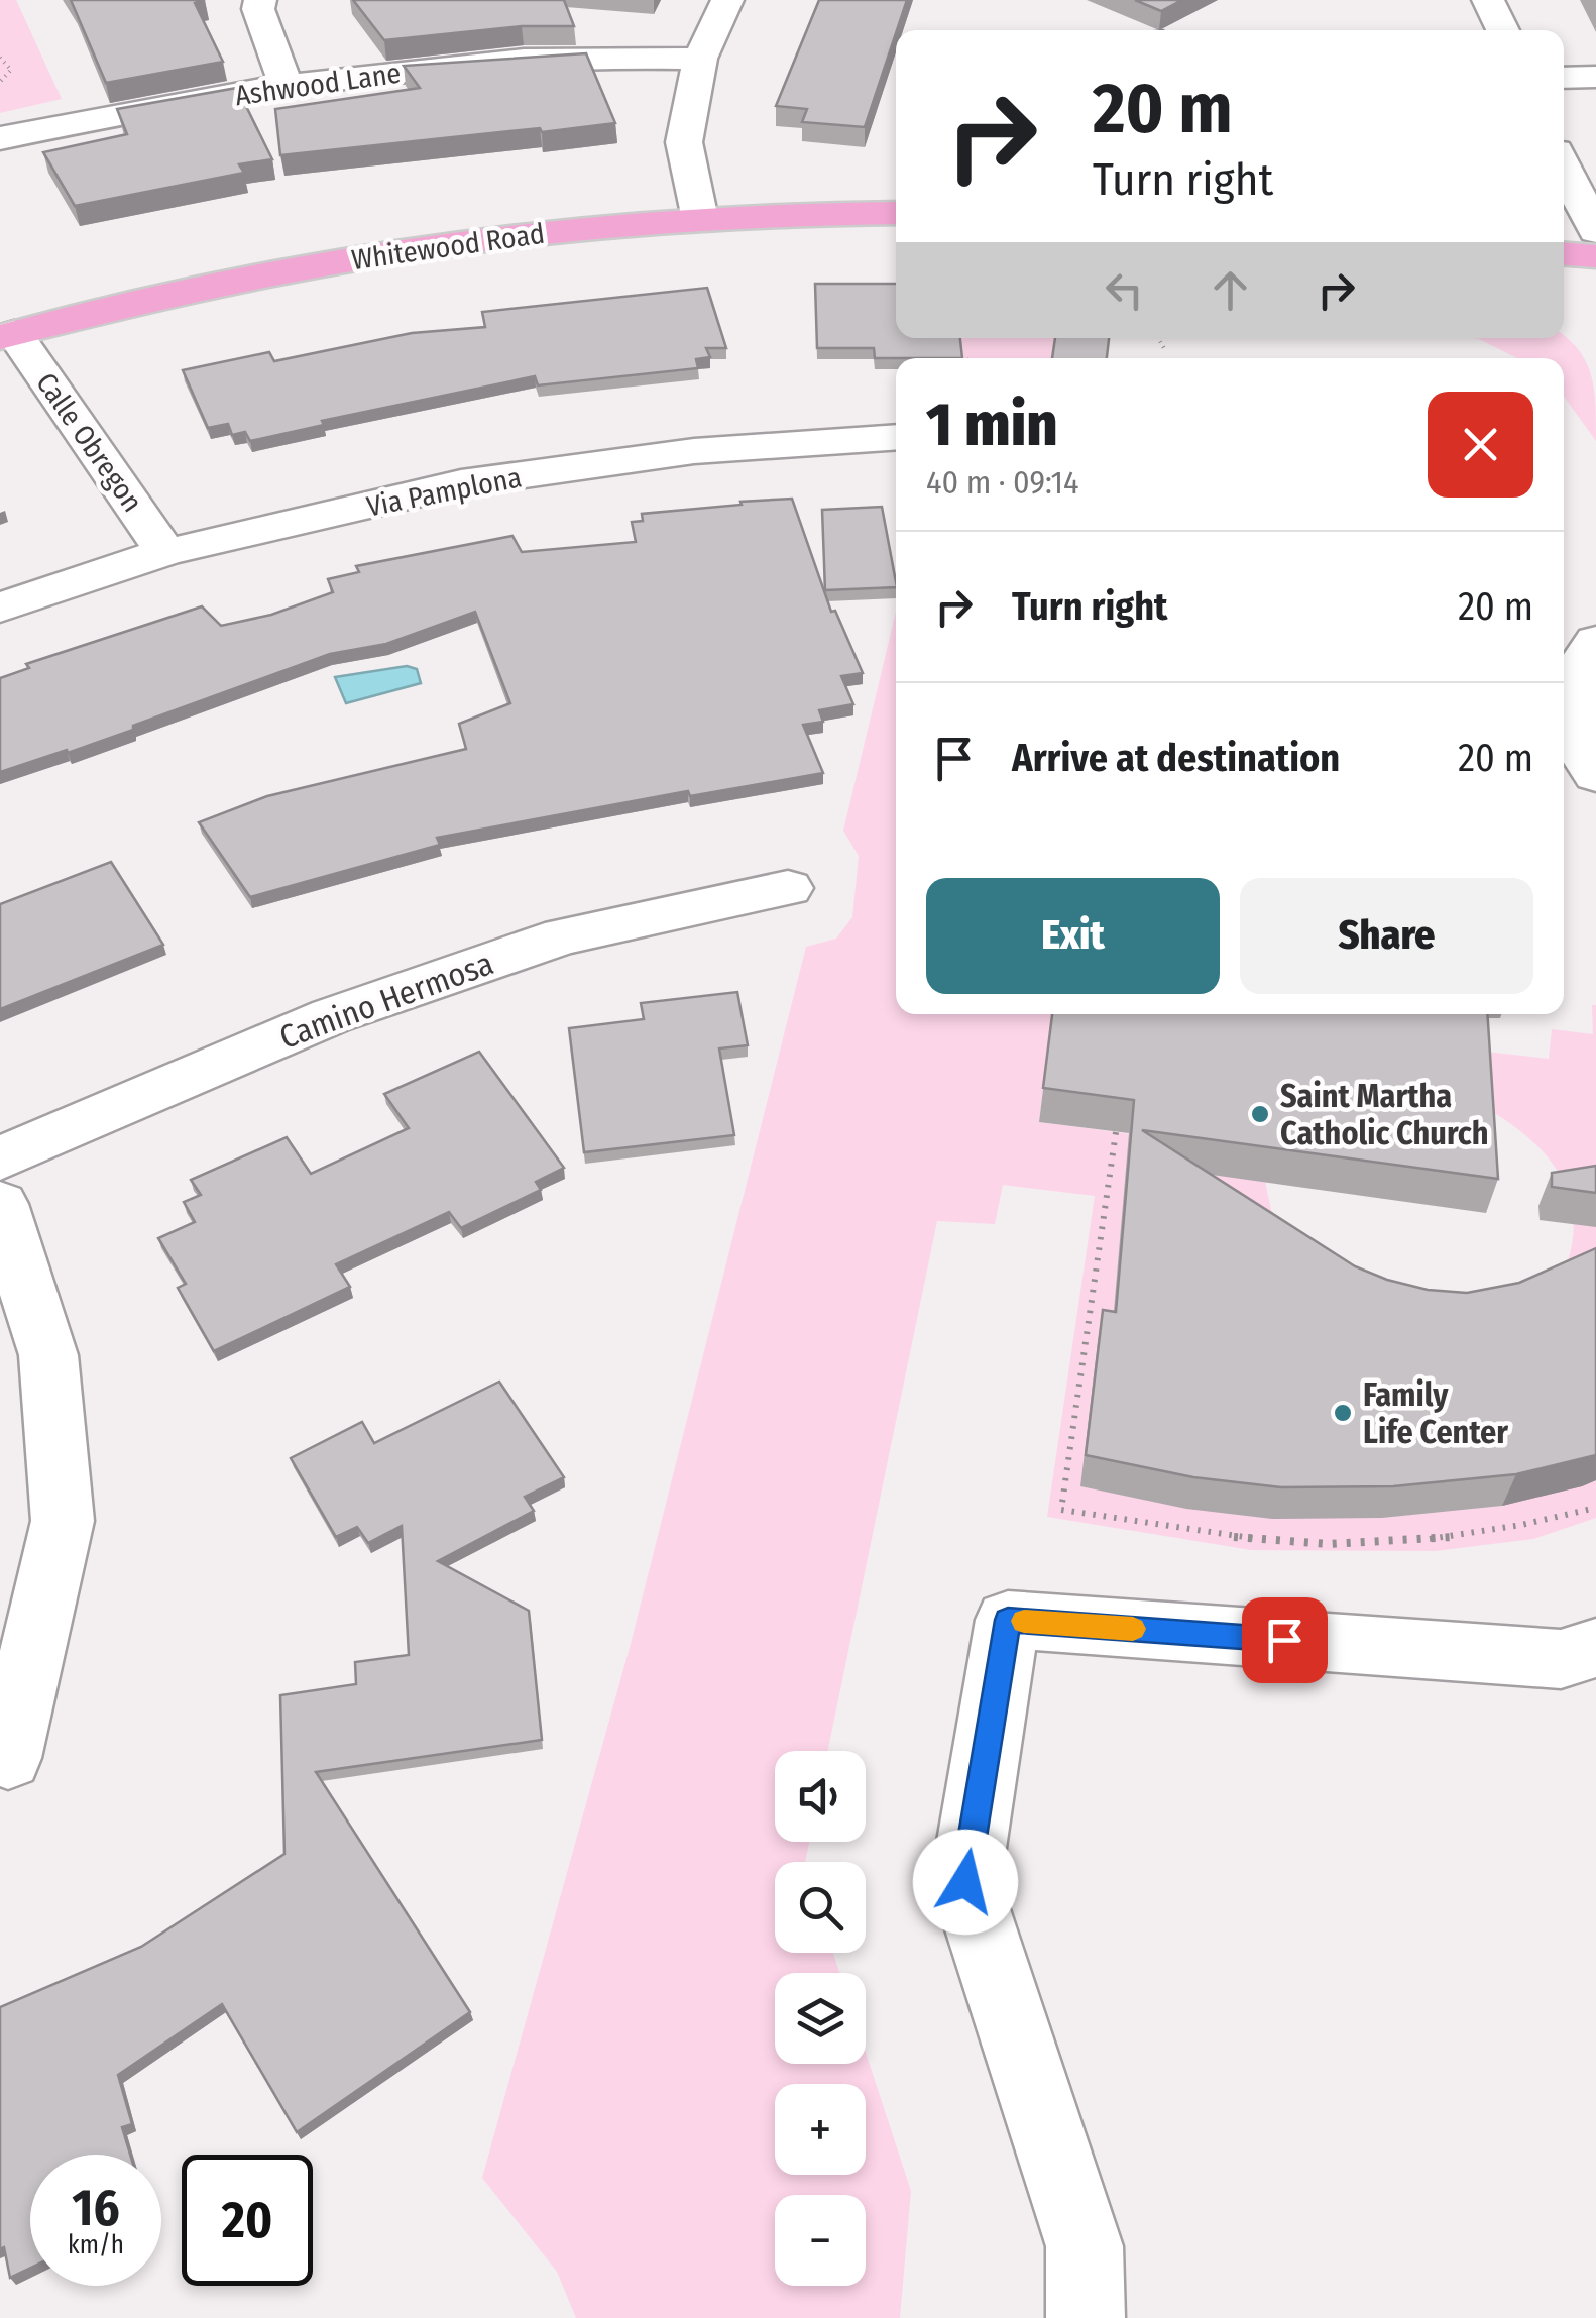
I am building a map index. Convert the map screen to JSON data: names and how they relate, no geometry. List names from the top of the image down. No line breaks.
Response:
{"streets":{"main road":["Whitewood Road"],"street":["Ashwood Lane","Calle Obregon","Via Pamplona","Camino Hermosa"]},"crossings":[["Whitewood Road","Calle Obregon"],["Calle Obregon","Via Pamplona"]],"places":["Saint Martha Catholic Church","Family Life Center"],"page":{"turn":["20 m","Turn right"],"heading":["1 min","40 m · 09:14"],"list":[{"name":"Turn right","value":"20 m"},{"name":"Arrive at destination","value":"20 m"}],"buttons":["Exit","Share"],"map_buttons":["+","−"],"speed":"16 km/h","limit":"20"}}
